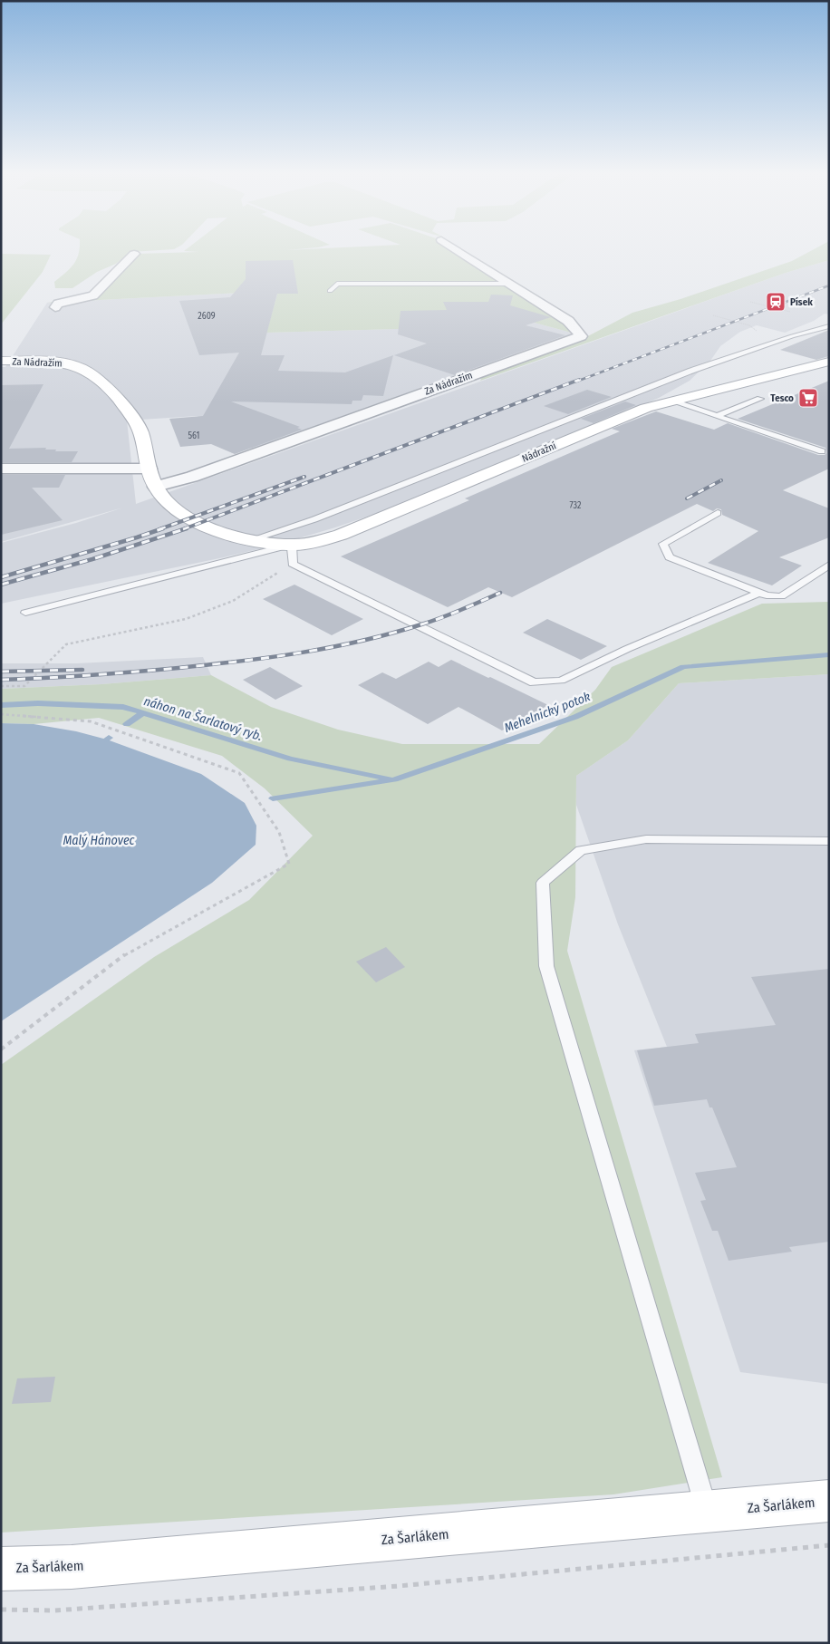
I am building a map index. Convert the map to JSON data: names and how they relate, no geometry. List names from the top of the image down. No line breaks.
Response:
{"streets":{"main road":["Za Nádražím","Nádražní","Za Šarlákem"]},"crossings":[["Za Nádražím","Nádražní"]],"water":["Mehelnický potok","náhon na Šarlatový ryb.","Malý Hánovec"],"places":{"station":["Písek"],"supermarket":["Tesco"]},"house_numbers":["2609","561","732"]}
